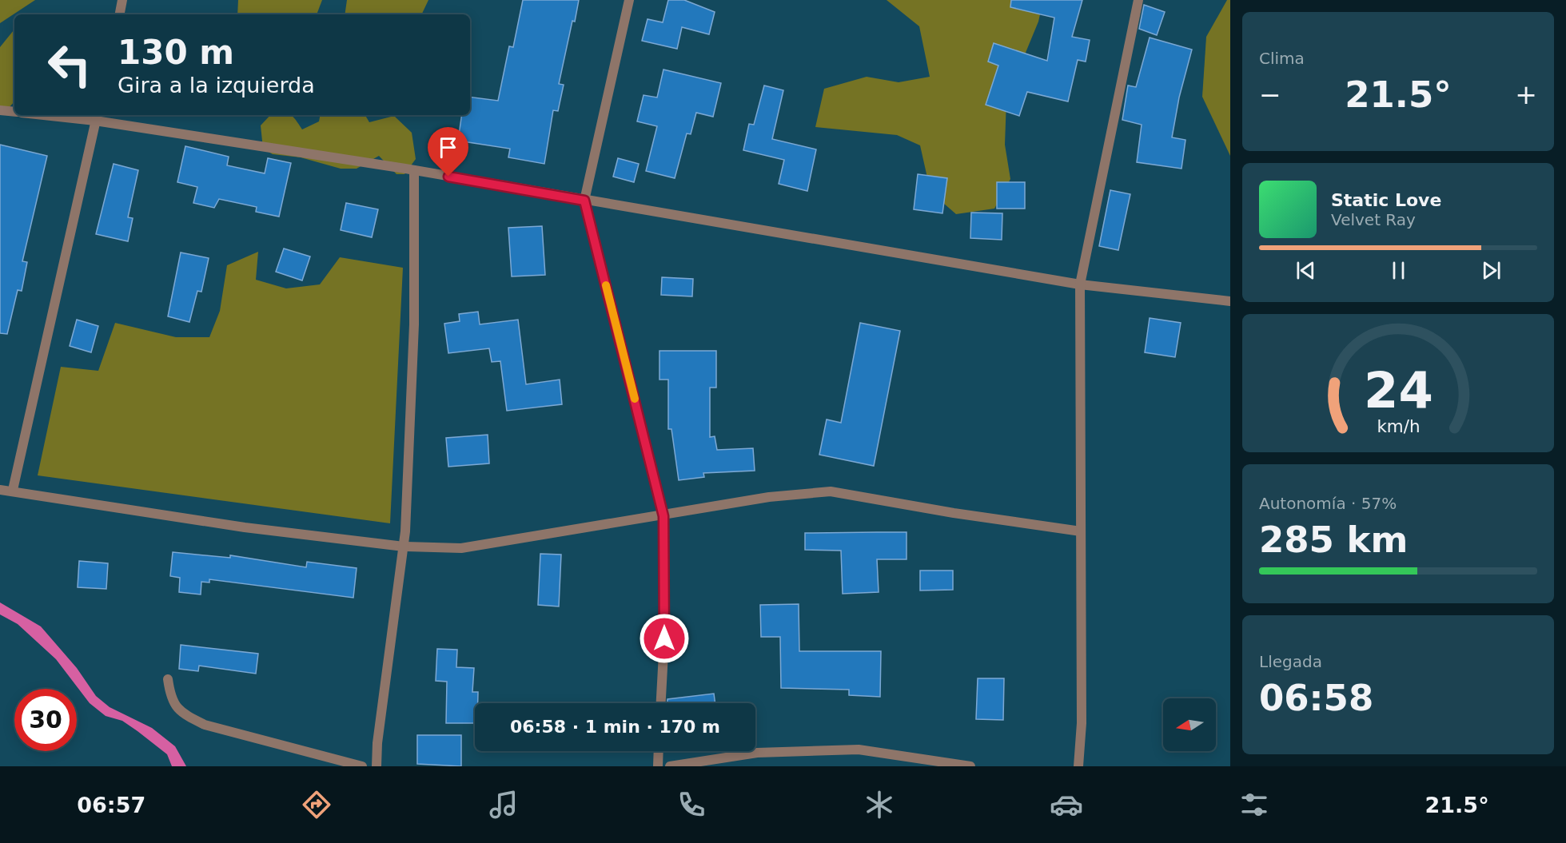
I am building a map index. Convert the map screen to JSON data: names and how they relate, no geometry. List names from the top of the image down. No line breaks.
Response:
{"north":"left","page":{"tile":["Clima",["Autonomía · 57%","285 km"],["Llegada","06:58"]],"turn":["130 m","Gira a la izquierda"],"heat":["−","21.5°","+"],"song":["Static Love","Velvet Ray"],"limit":"30","trip":"06:58 · 1 min · 170 m","tabs":["06:57","21.5°"],"gauge":["24","km/h"]}}
